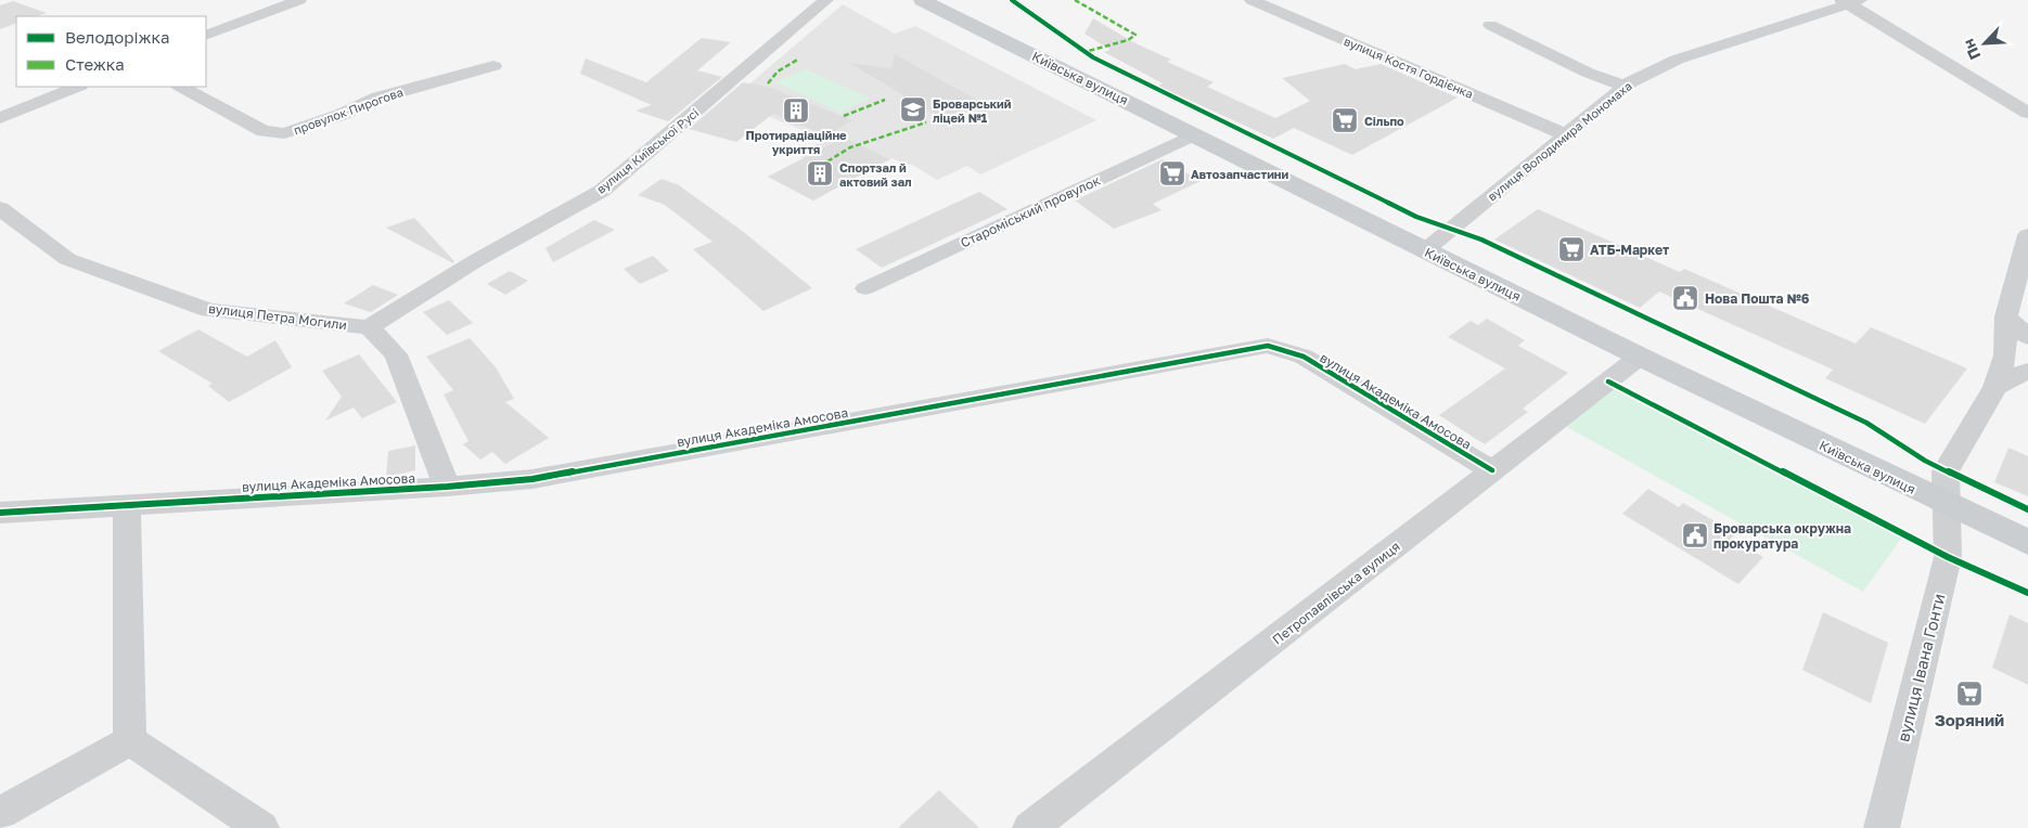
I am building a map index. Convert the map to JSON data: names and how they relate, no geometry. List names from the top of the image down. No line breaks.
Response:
{"streets":{"main road":["Київська вулиця"],"street":["вулиця Костя Гордієнка","провулок Пирогова","вулиця Володимира Мономаха","вулиця Київської Русі","Староміський провулок","вулиця Петра Могили","вулиця Академіка Амосова","Петропавлівська вулиця","вулиця Івана Гонти"]},"crossings":[["вулиця Костя Гордієнка","вулиця Володимира Мономаха"],["Київська вулиця","вулиця Володимира Мономаха"],["Київська вулиця","Староміський провулок"],["Київська вулиця","Петропавлівська вулиця"],["Київська вулиця","вулиця Івана Гонти"],["вулиця Київської Русі","вулиця Петра Могили"],["вулиця Академіка Амосова","Петропавлівська вулиця"]],"places":{"school or university":["Броварський ліцей №1"],"building":["Протирадіаційне укриття","Спортзал й актовий зал"],"supermarket":["Сільпо","Автозапчастини","АТБ-Маркет","Зоряний"],"public building":["Нова Пошта №6","Броварська окружна прокуратура"]},"legend":["Велодоріжка","Стежка"],"north":"bottom left"}
